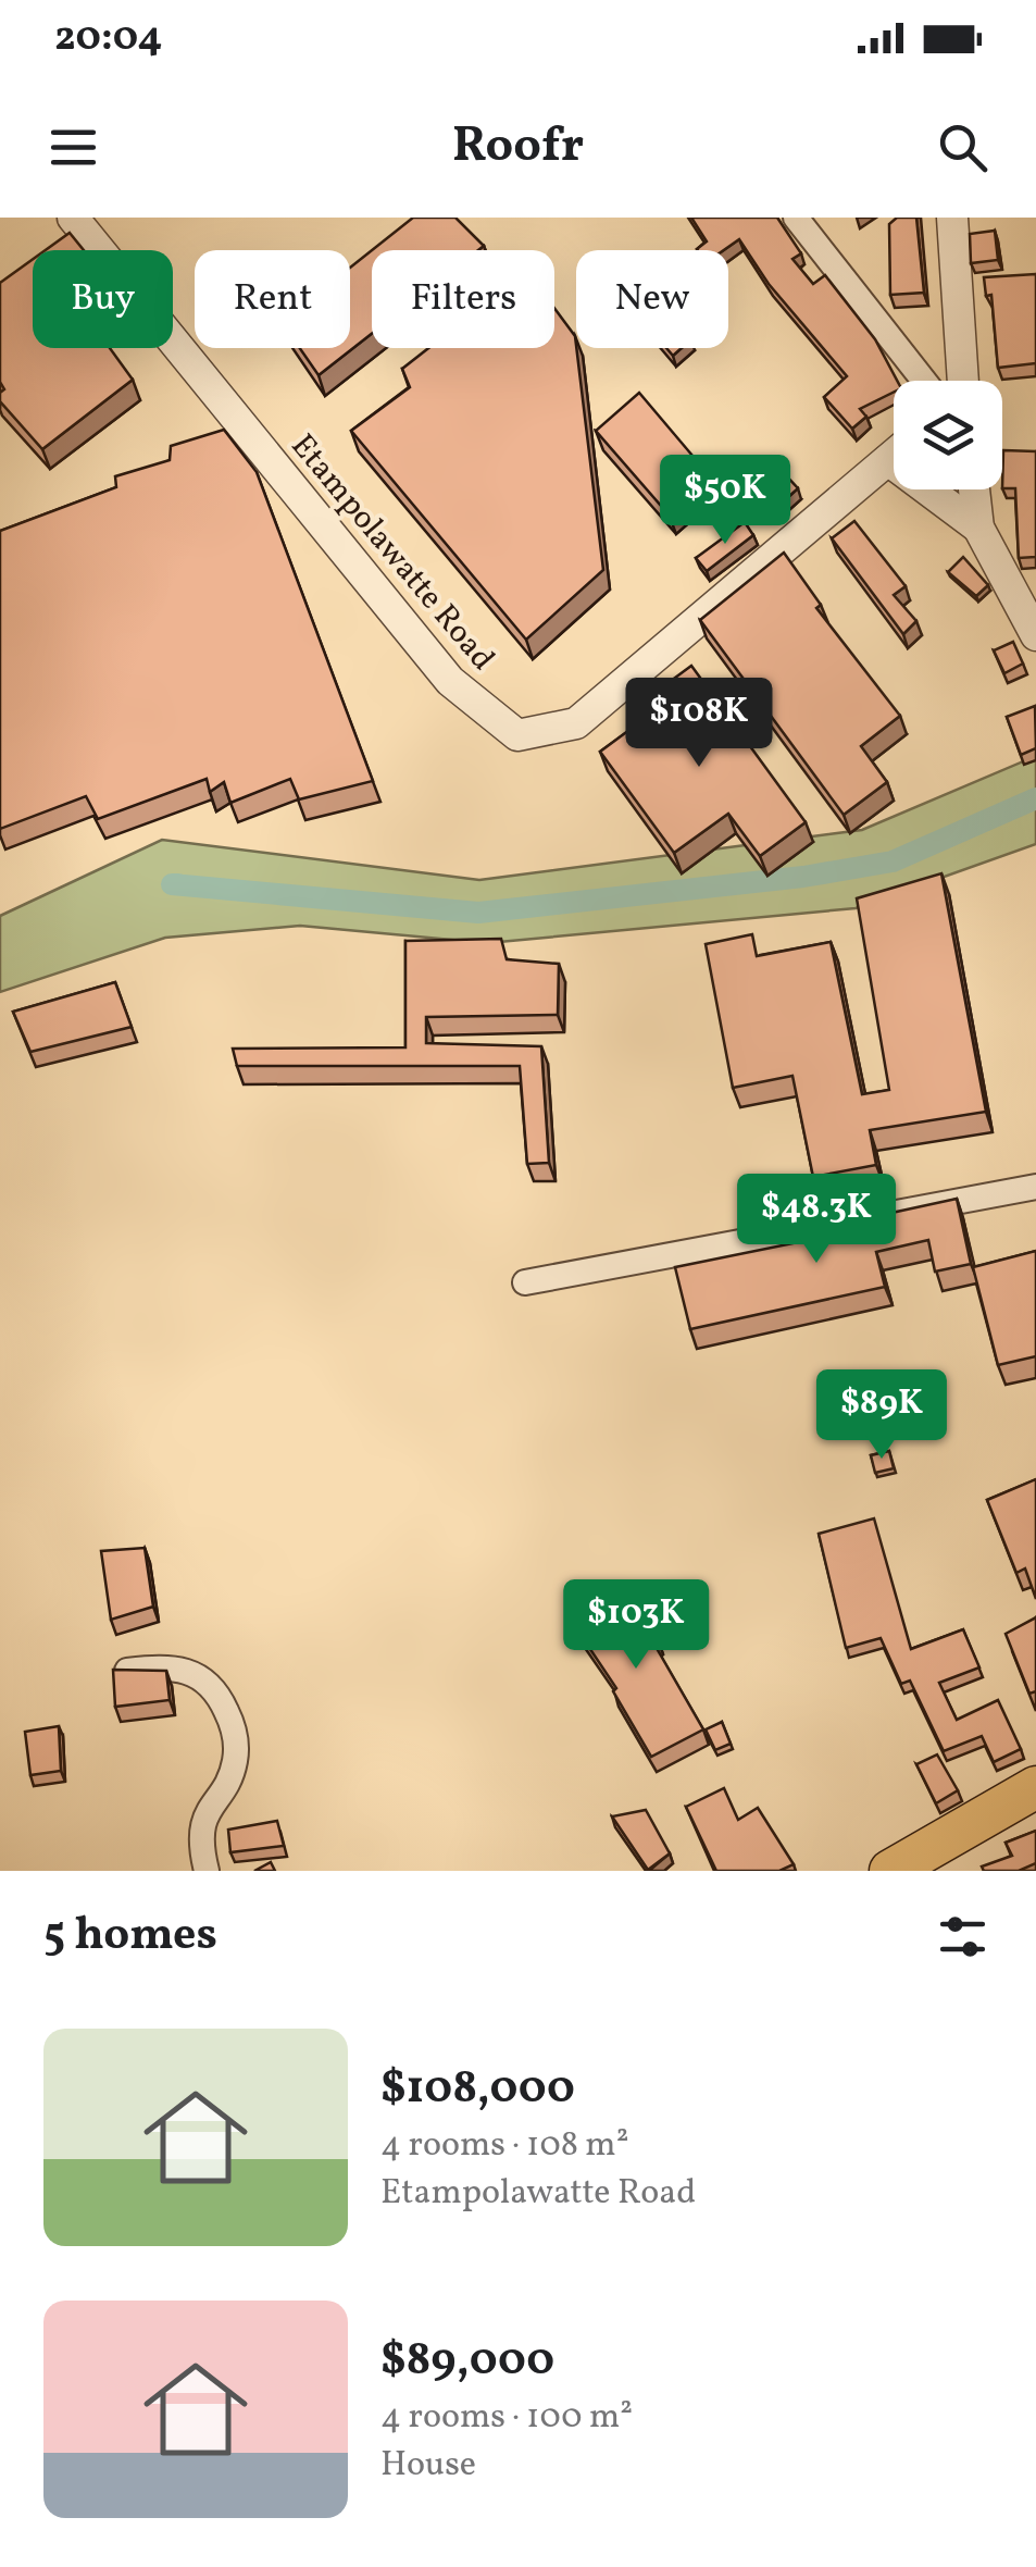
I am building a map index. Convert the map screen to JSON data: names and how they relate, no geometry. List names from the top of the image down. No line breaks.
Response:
{"streets":{"street":["Etampolawatte Road"]},"page":{"status":"20:04","header":"Roofr","chip":["Buy","Rent","Filters","New"],"price":["$50K","$108K","$48.3K","$89K","$103K"],"heading":"5 homes","list":[{"name":"$108,000","note":"4 rooms · 108 m² · Etampolawatte Road"},{"name":"$89,000","note":"4 rooms · 100 m² · House"}]}}
